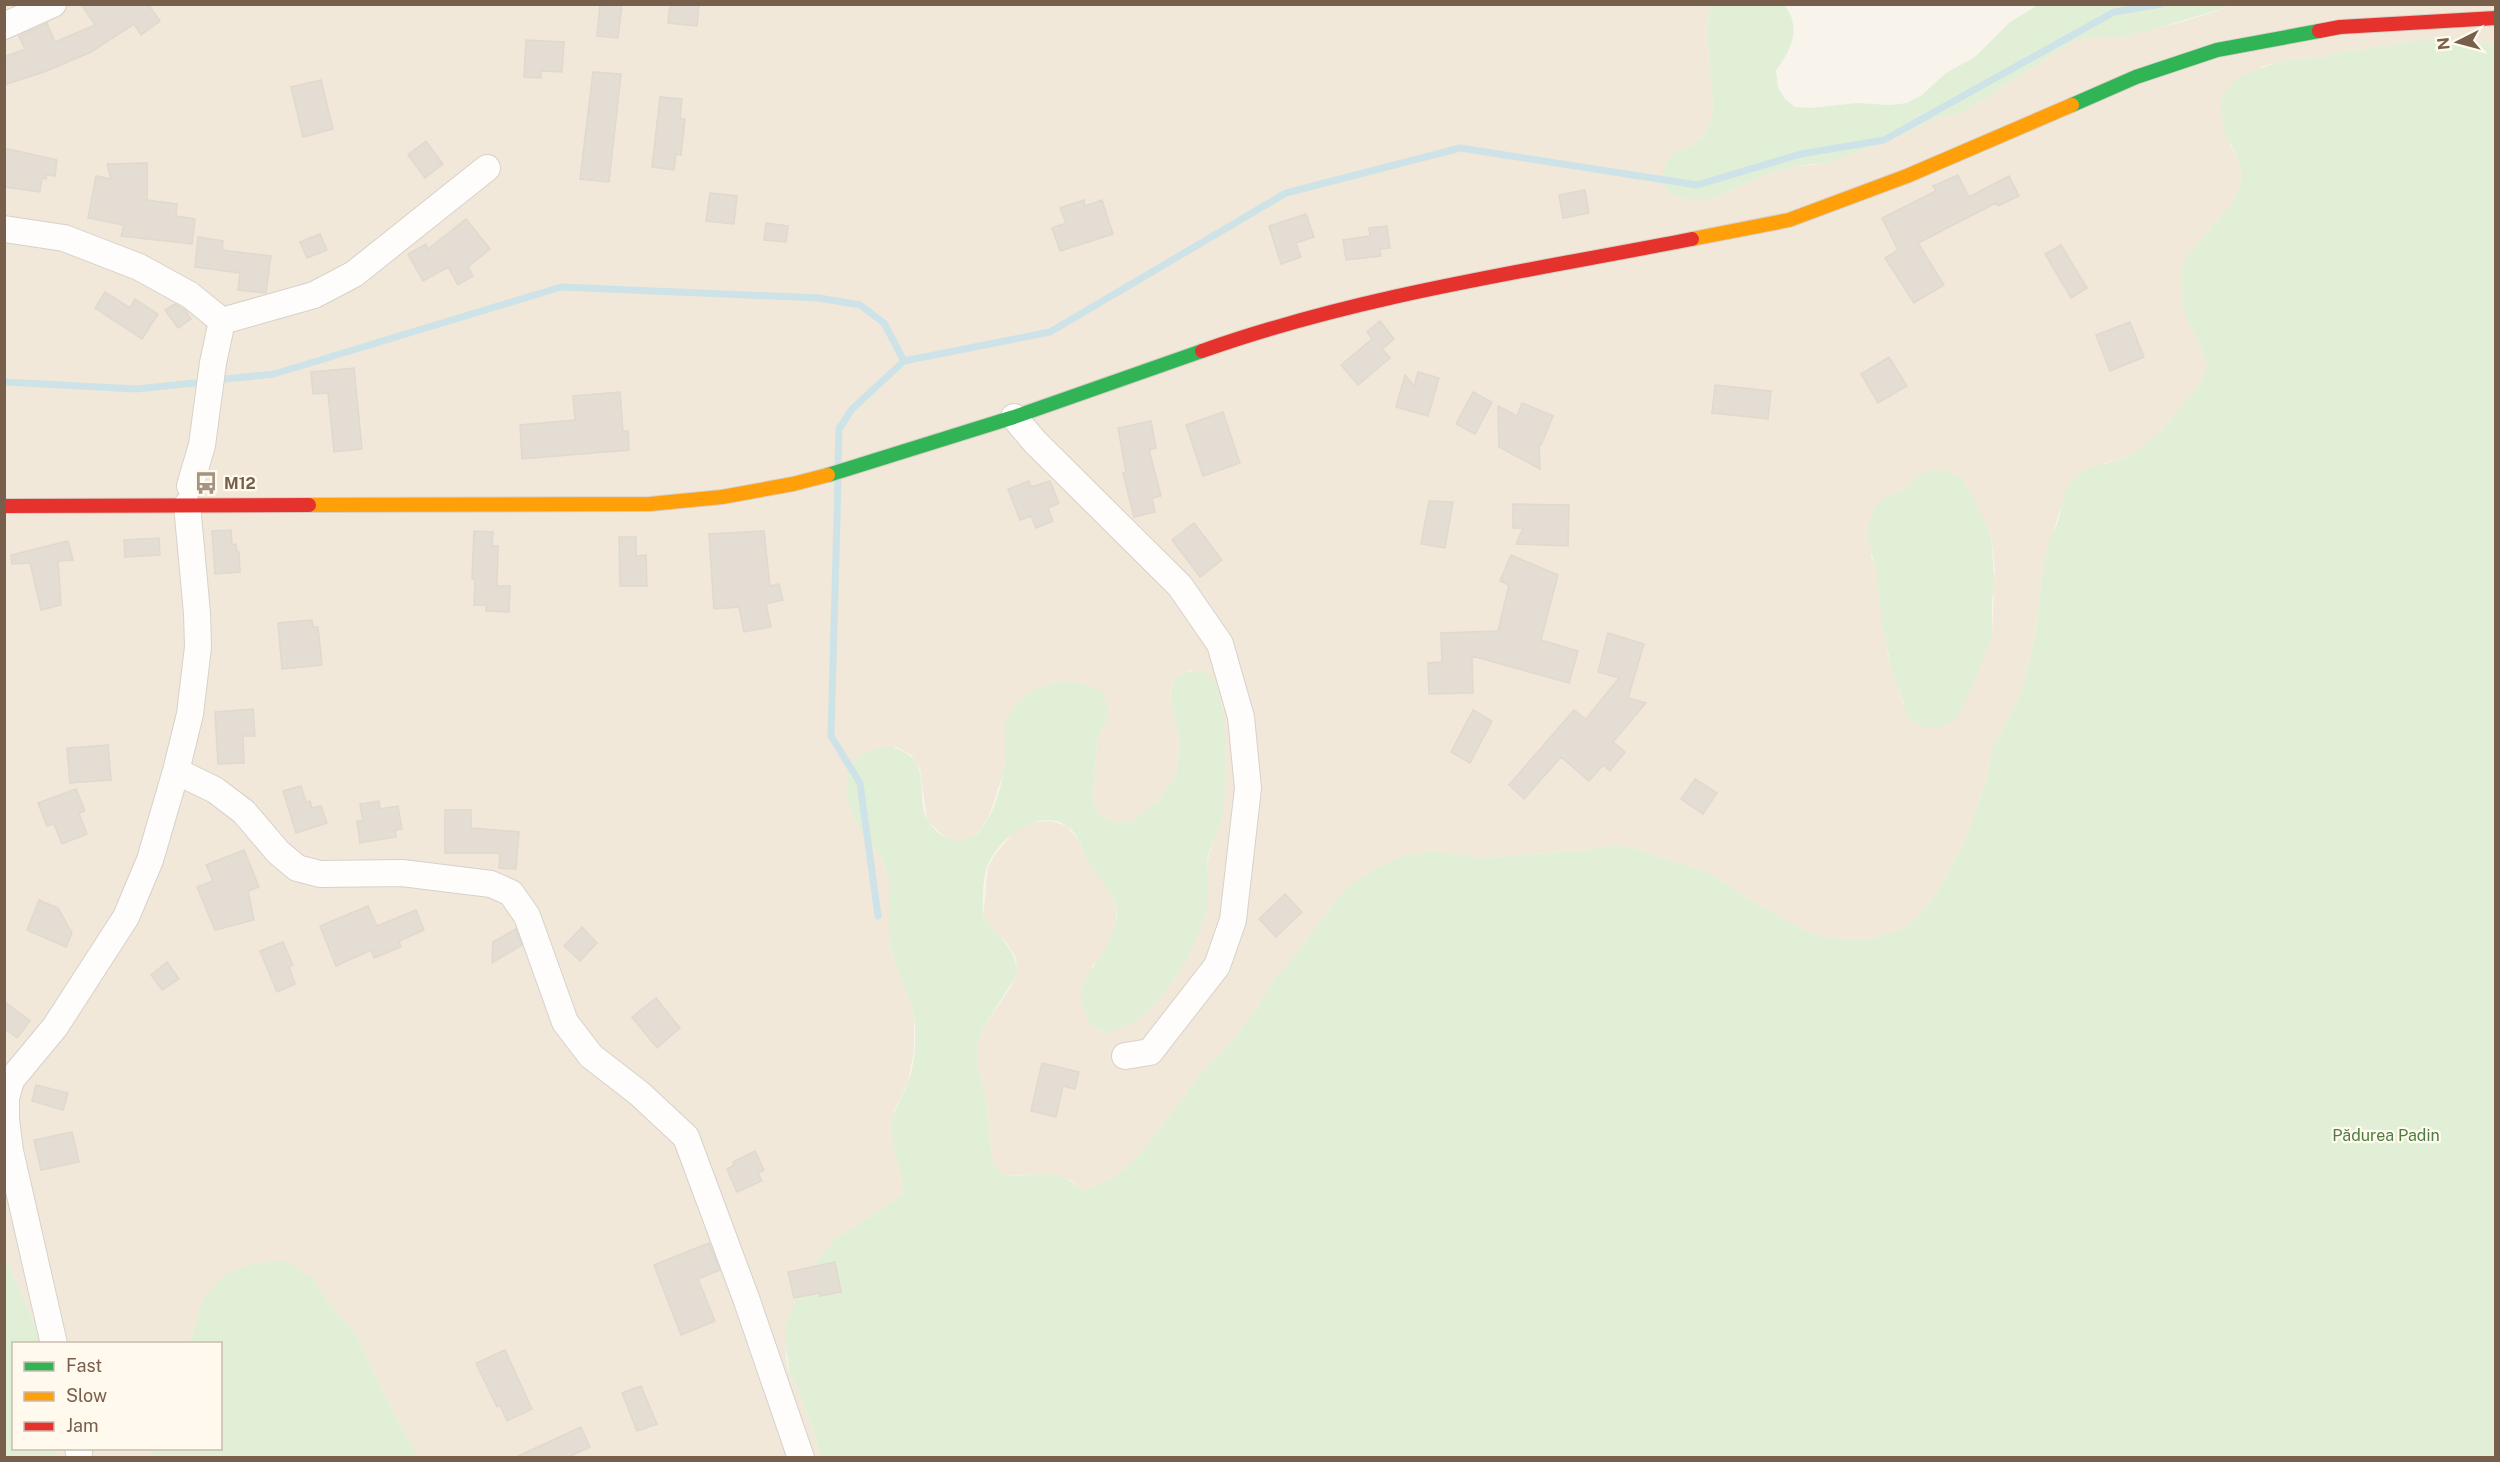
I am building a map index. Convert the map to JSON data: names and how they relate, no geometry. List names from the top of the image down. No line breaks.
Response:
{"parks":["Pădurea Padin"],"places":{"bus stop":["M12"]},"legend":["Fast","Slow","Jam"],"north":"left"}
